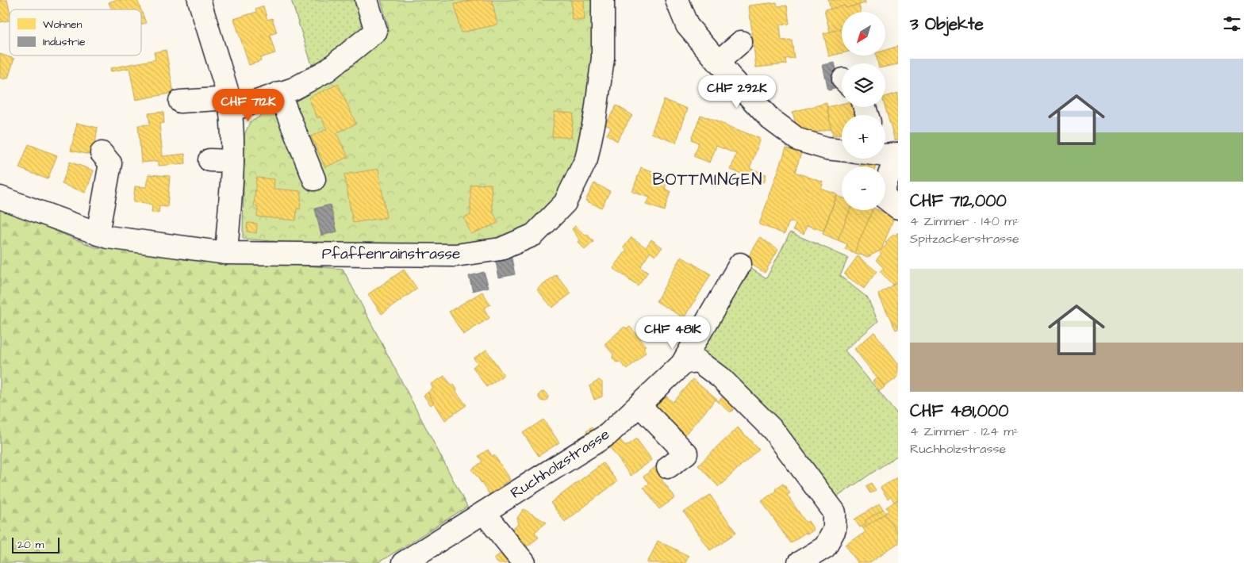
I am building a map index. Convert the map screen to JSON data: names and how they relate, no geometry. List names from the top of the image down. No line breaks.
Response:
{"streets":{"street":["Pfaffenrainstrasse","Ruchholzstrasse"]},"districts":["BOTTMINGEN"],"legend":["Wohnen","Industrie"],"scale_bar":"20 m","north":"bottom left","page":{"heading":"3 Objekte","map_buttons":["+","−"],"list":[{"name":"CHF 712,000","note":"4 Zimmer · 140 m² · Spitzackerstrasse"},{"name":"CHF 481,000","note":"4 Zimmer · 124 m² · Ruchholzstrasse"}],"price":["CHF 292K","CHF 712K","CHF 481K"],"scale":"20 m"}}
